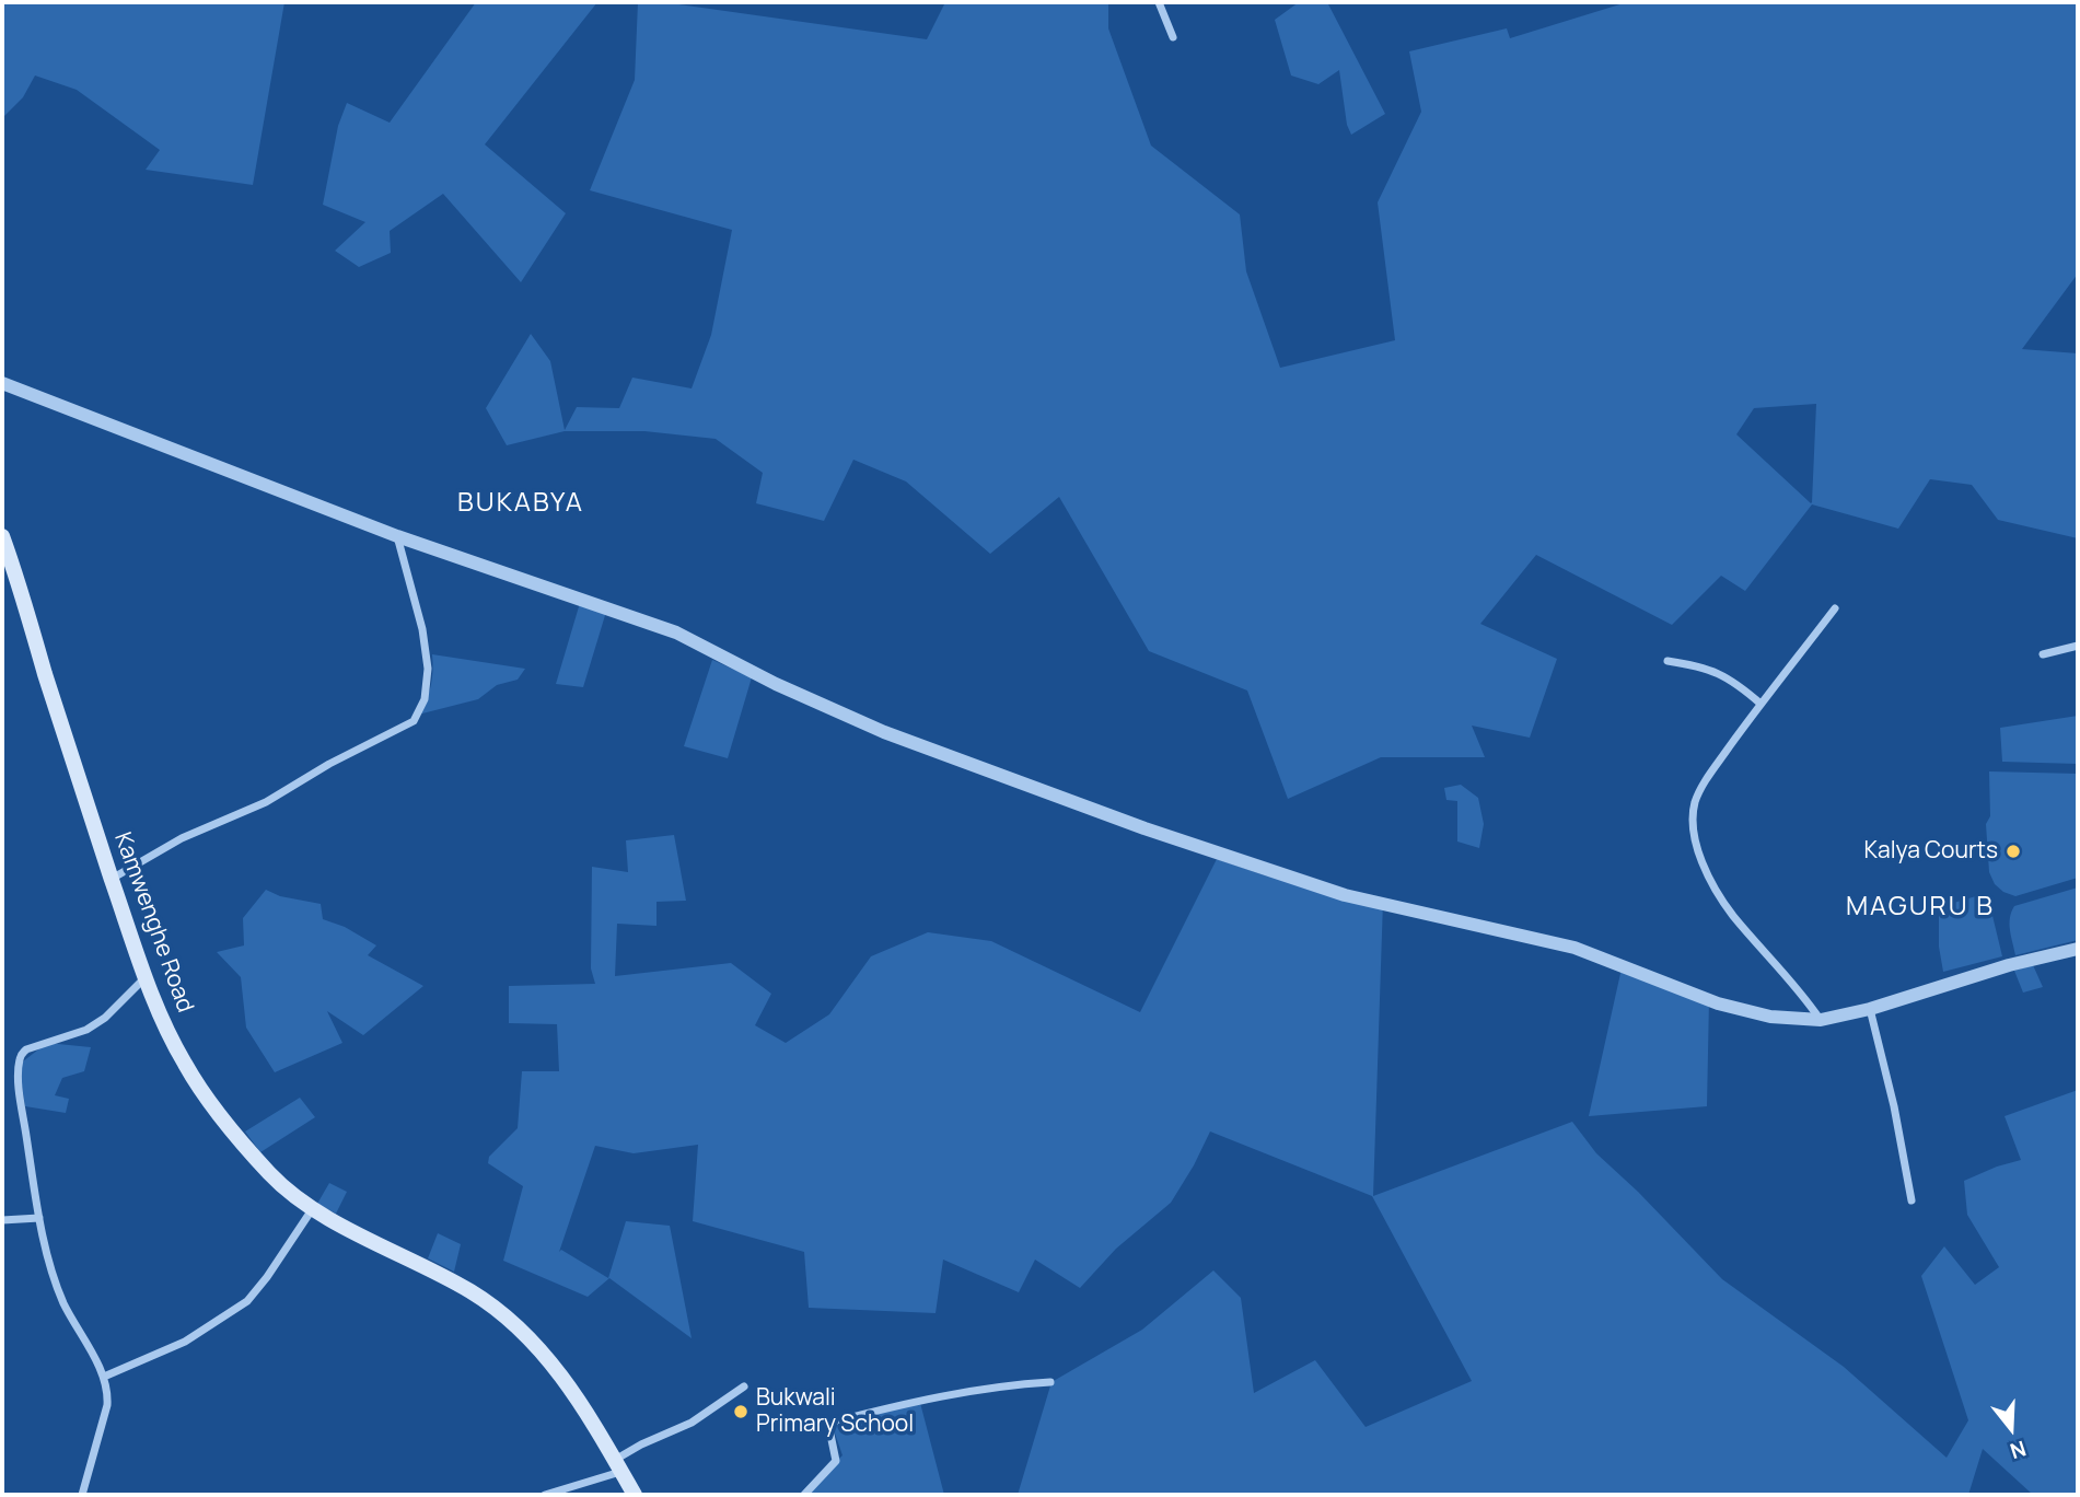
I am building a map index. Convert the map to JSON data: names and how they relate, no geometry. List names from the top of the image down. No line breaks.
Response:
{"streets":{"main road":["Kamwenghe Road"]},"districts":["BUKABYA","MAGURU B"],"places":["Kalya Courts","Bukwali Primary School"],"north":"bottom"}
